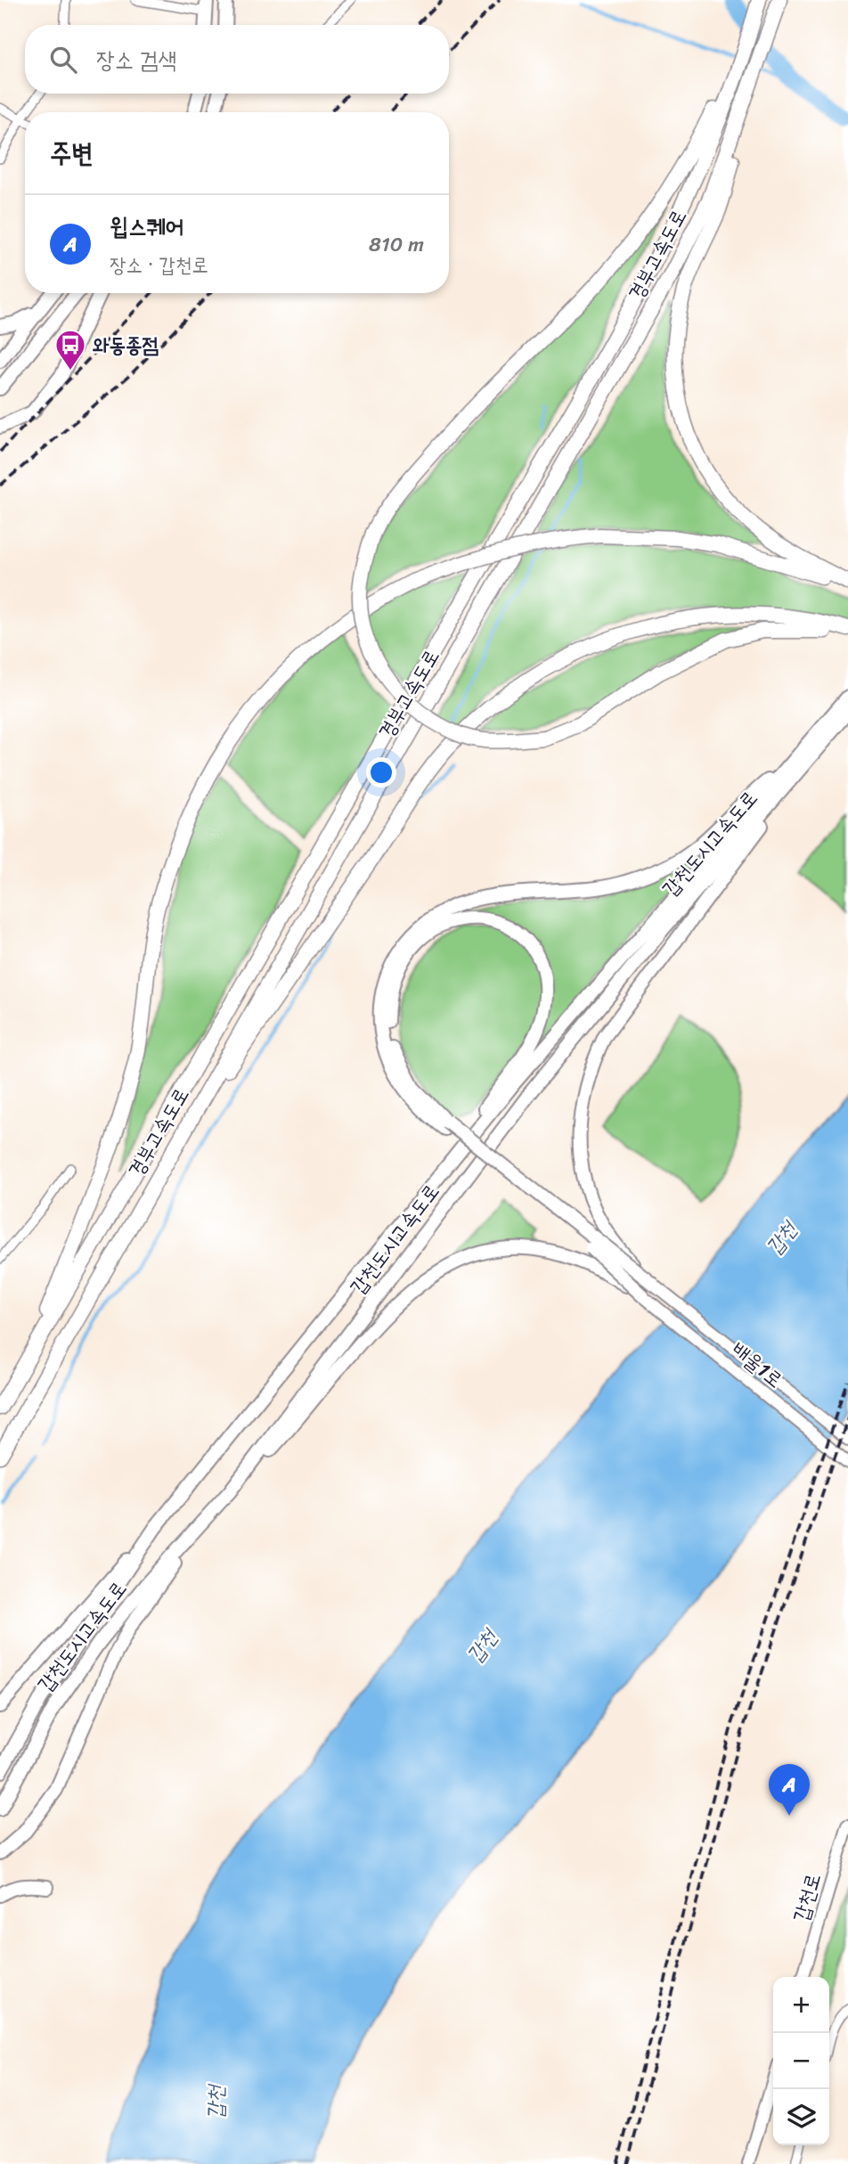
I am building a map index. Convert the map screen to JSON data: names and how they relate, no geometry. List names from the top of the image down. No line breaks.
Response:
{"streets":{"highway":["경부고속도로"],"main road":["갑천도시고속도로","배울1로","갑천로"]},"water":["갑천"],"places":{"bus stop":["와동종점"]},"page":{"search":"장소 검색","heading":"주변","list":[{"mark":"A","name":"윕스퀘어","note":"장소 · 갑천로","value":"810 m"}],"pins":"A","map_buttons":["+","−"]}}
